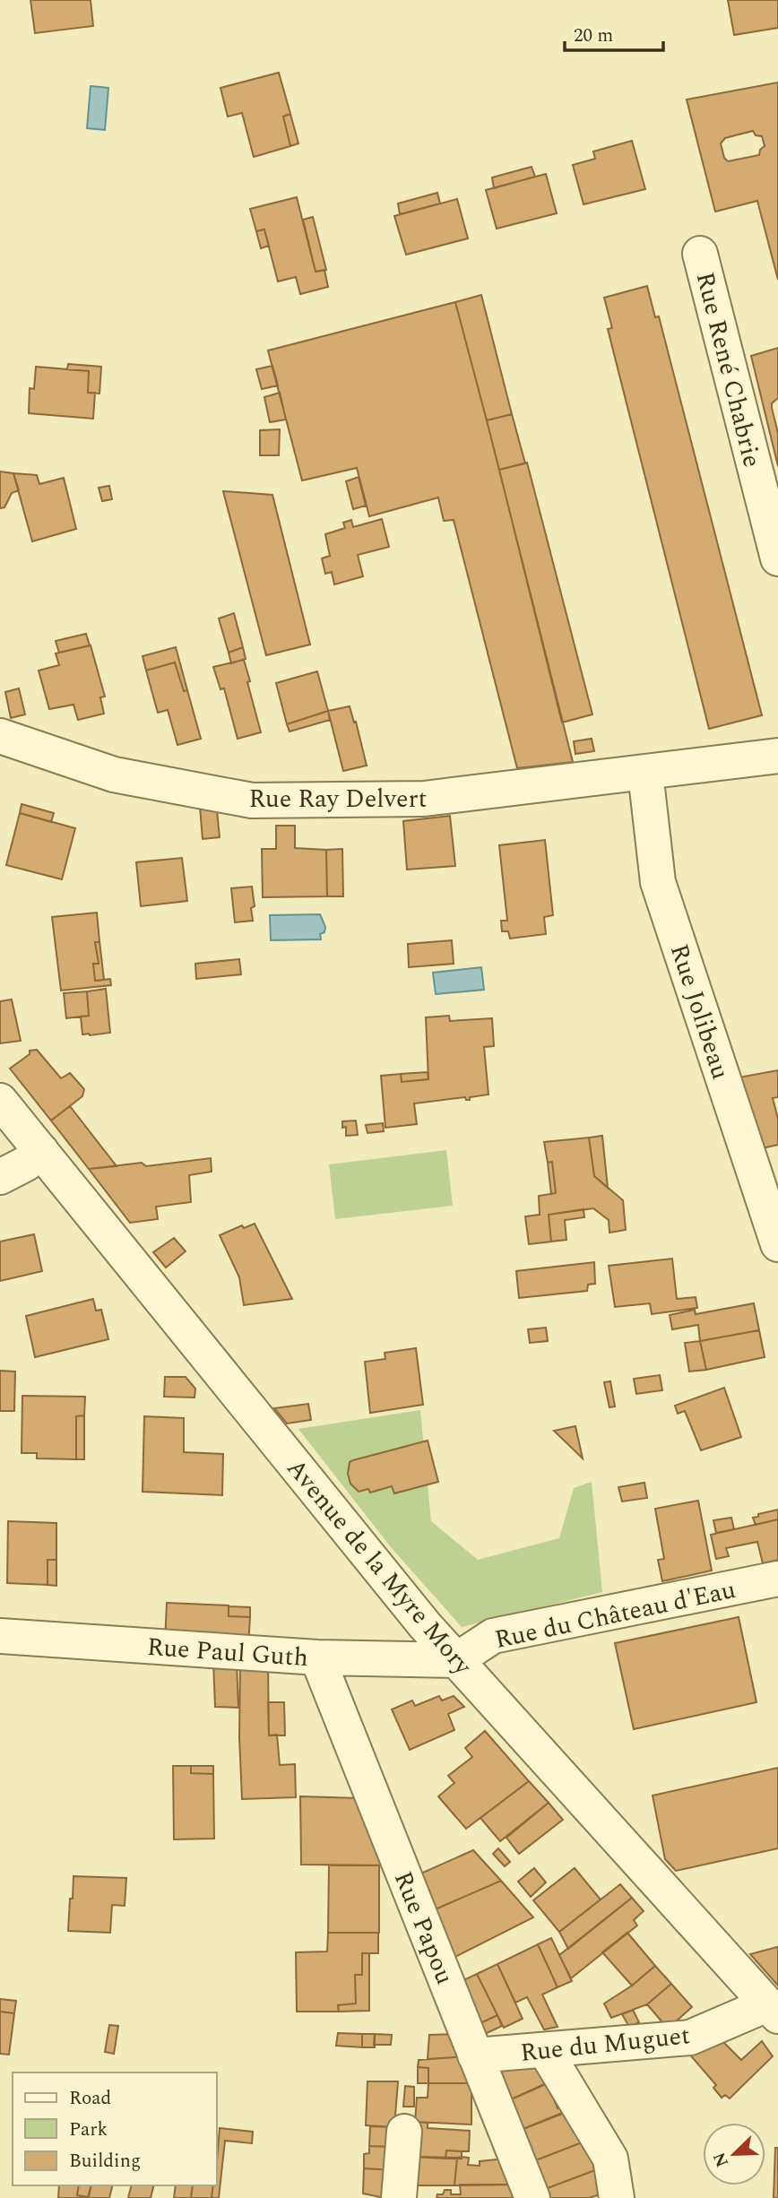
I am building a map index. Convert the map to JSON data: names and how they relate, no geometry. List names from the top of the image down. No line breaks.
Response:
{"streets":{"street":["Rue René Chabrie","Rue Ray Delvert","Rue Jolibeau","Avenue de la Myre Mory","Rue du Château d'Eau","Rue Paul Guth","Rue Papou","Rue du Muguet"]},"crossings":[["Rue Ray Delvert","Rue Jolibeau"],["Avenue de la Myre Mory","Rue du Château d'Eau"],["Avenue de la Myre Mory","Rue Paul Guth"],["Avenue de la Myre Mory","Rue du Muguet"],["Rue du Château d'Eau","Rue Paul Guth"],["Rue Paul Guth","Rue Papou"],["Rue Papou","Rue du Muguet"]],"legend":["Road","Park","Building"],"scale_bar":"20 m","north":"bottom left"}
